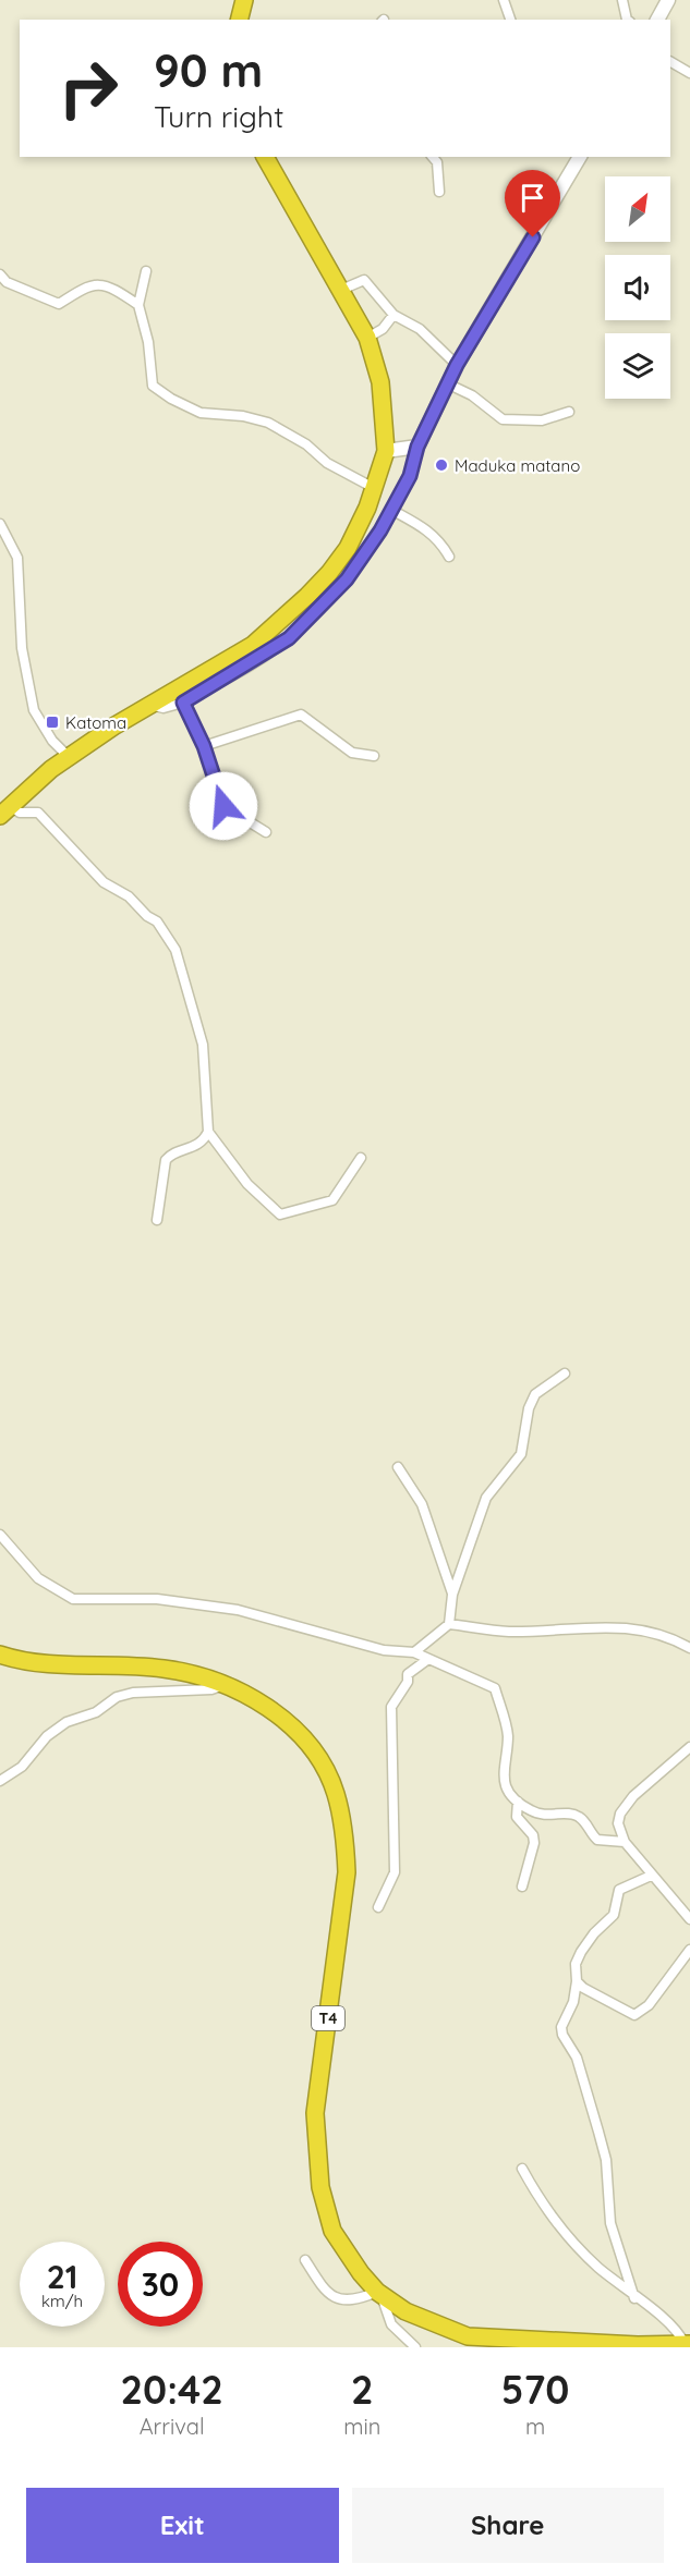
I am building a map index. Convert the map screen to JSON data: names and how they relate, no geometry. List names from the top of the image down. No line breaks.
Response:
{"streets":{"highway":["T4"]},"places":{"other":["Maduka matano"],"transit":["Katoma"]},"north":"top right","page":{"turn":["90 m","Turn right"],"speed":"21 km/h","limit":"30","eta":["20:42","Arrival","2","min","570","m"],"buttons":["Exit","Share"]}}
